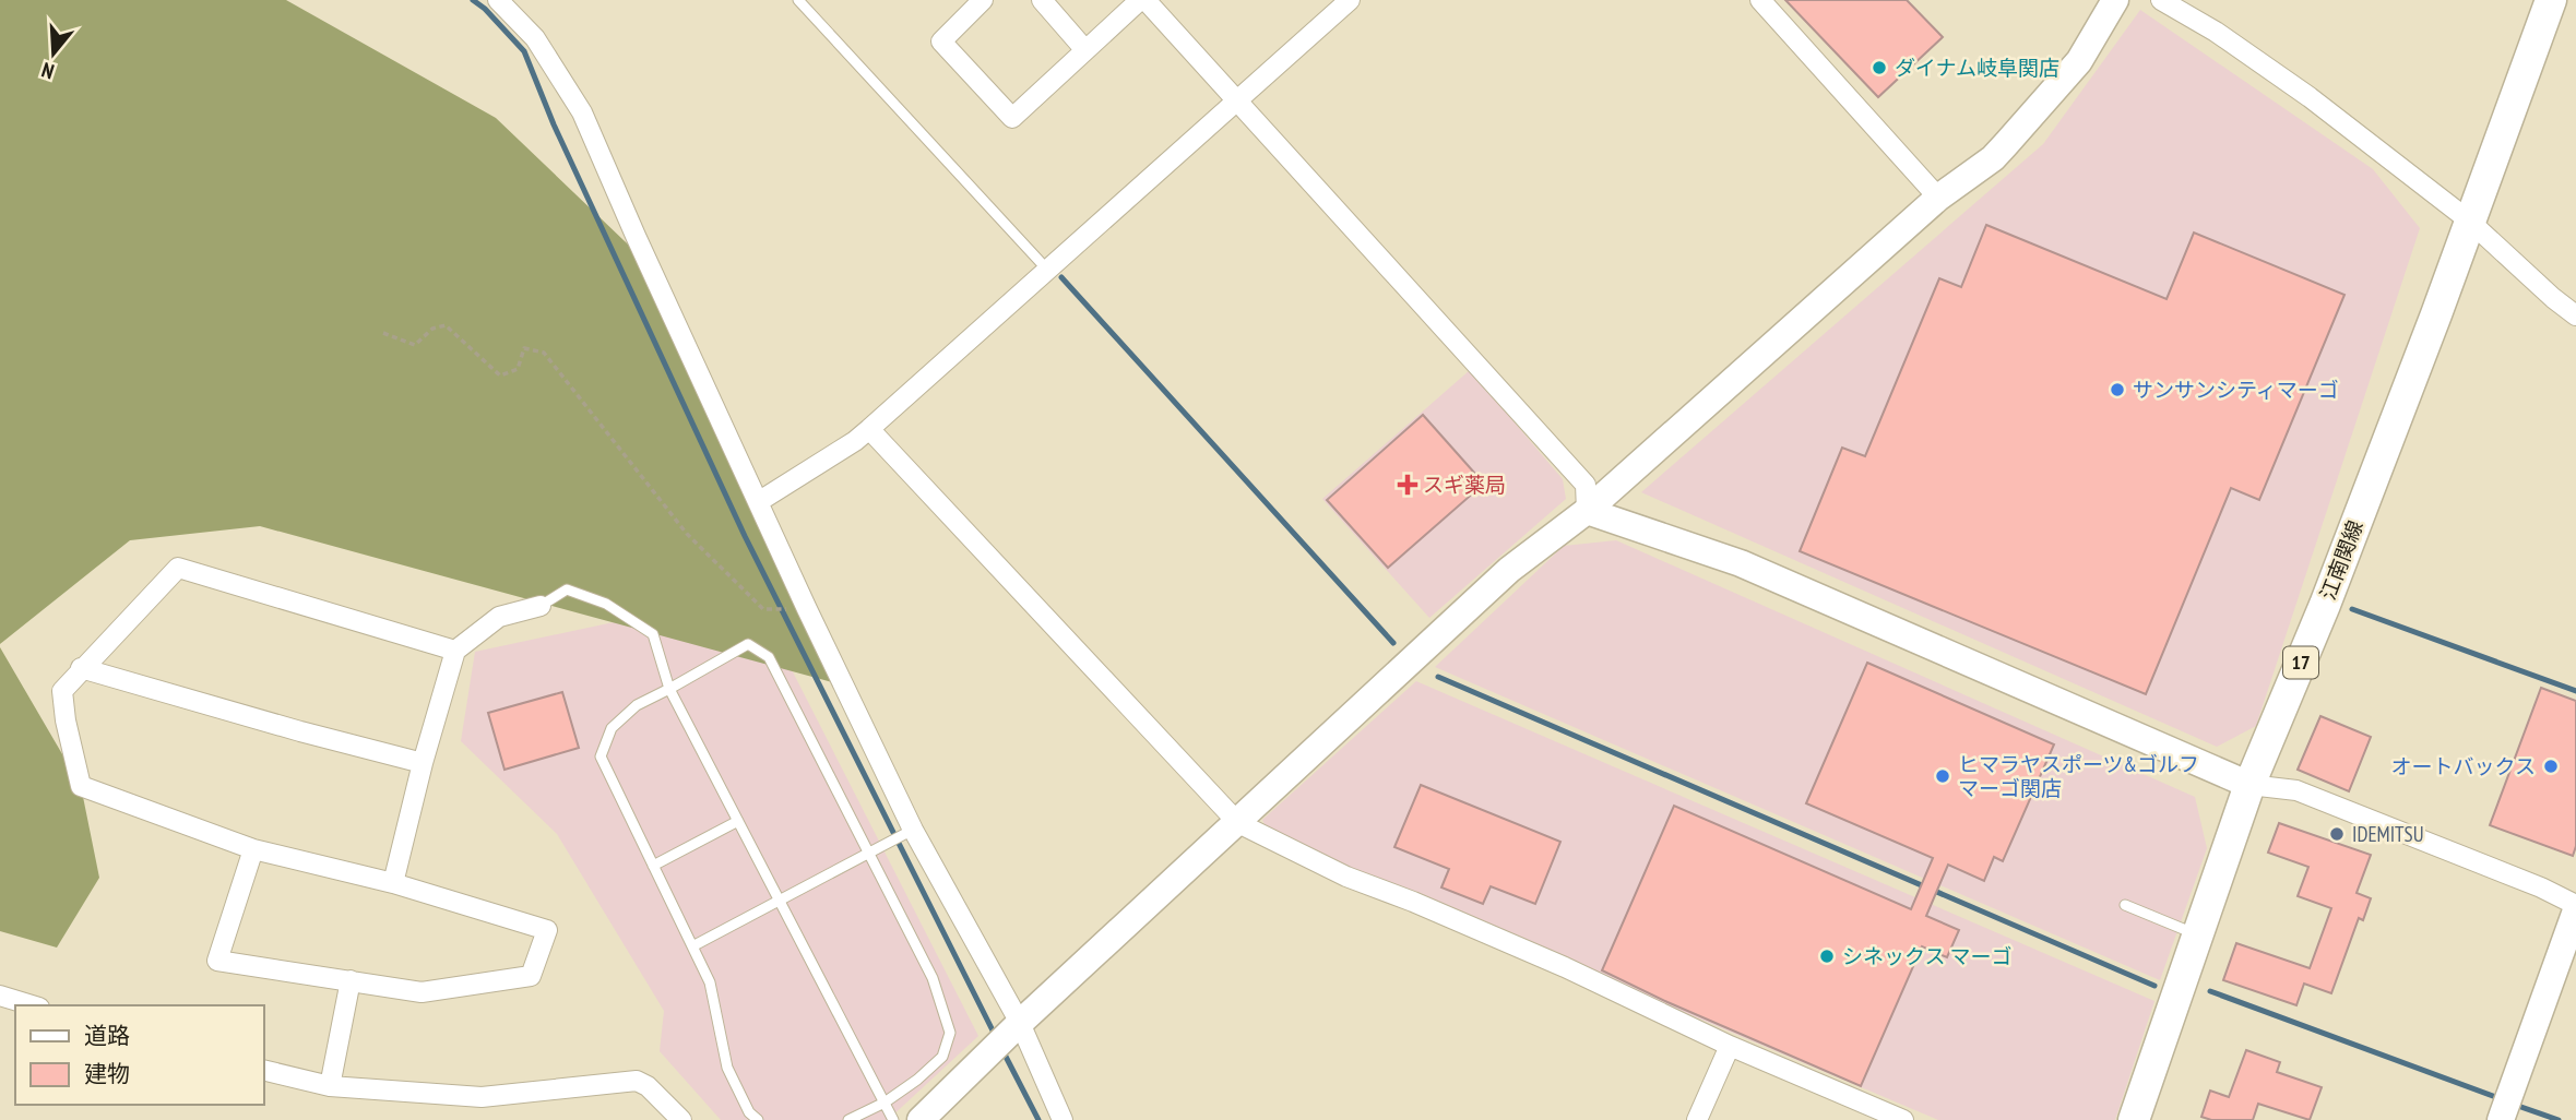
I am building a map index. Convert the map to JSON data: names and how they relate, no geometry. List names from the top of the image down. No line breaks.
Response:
{"streets":{"main road":["江南関線","17"]},"places":{"other":["ダイナム岐阜関店","サンサンシティマーゴ","オートバックス","ヒマラヤスポーツ&ゴルフ マーゴ関店","IDEMITSU","シネックス マーゴ"],"health":["スギ薬局"]},"legend":["道路","建物"],"north":"bottom"}
